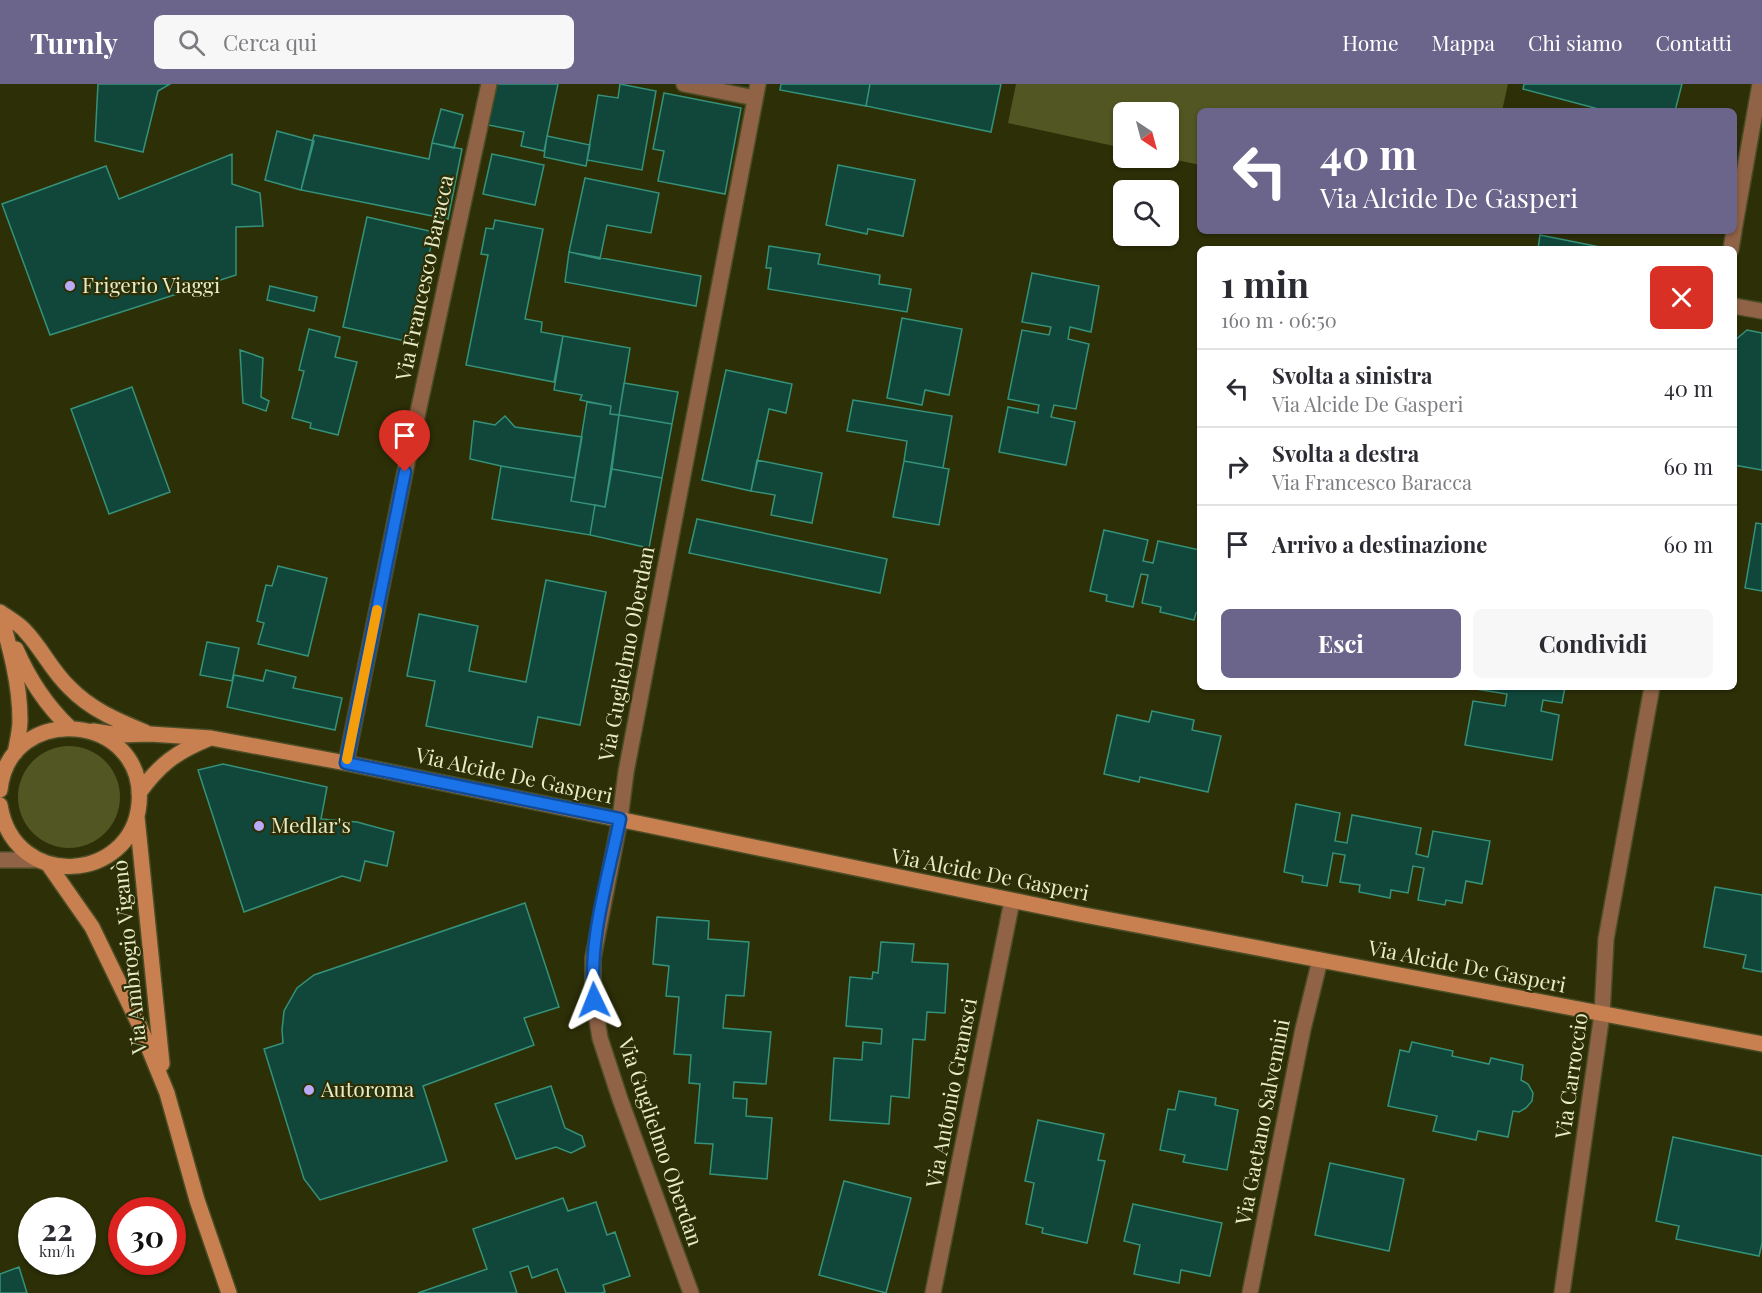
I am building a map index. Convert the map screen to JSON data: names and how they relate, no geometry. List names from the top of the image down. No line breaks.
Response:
{"streets":{"street":["Via Francesco Baracca","Via Guglielmo Oberdan","Via Alcide De Gasperi","Via Ambrogio Viganò","Via Carroccio","Via Antonio Gramsci","Via Gaetano Salvemini"]},"crossings":[["Via Francesco Baracca","Via Alcide De Gasperi"],["Via Guglielmo Oberdan","Via Alcide De Gasperi"],["Via Alcide De Gasperi","Via Carroccio"],["Via Alcide De Gasperi","Via Antonio Gramsci"],["Via Alcide De Gasperi","Via Gaetano Salvemini"]],"places":["Frigerio Viaggi","Medlar's","Autoroma"],"north":"bottom right","page":{"header":"Turnly","search":"Cerca qui","nav":["Home","Mappa","Chi siamo","Contatti"],"turn":["40 m","Via Alcide De Gasperi"],"heading":["1 min","160 m · 06:50"],"list":[{"name":"Svolta a sinistra","note":"Via Alcide De Gasperi","value":"40 m"},{"name":"Svolta a destra","note":"Via Francesco Baracca","value":"60 m"},{"name":"Arrivo a destinazione","value":"60 m"}],"buttons":["Esci","Condividi"],"speed":"22 km/h","limit":"30"}}
